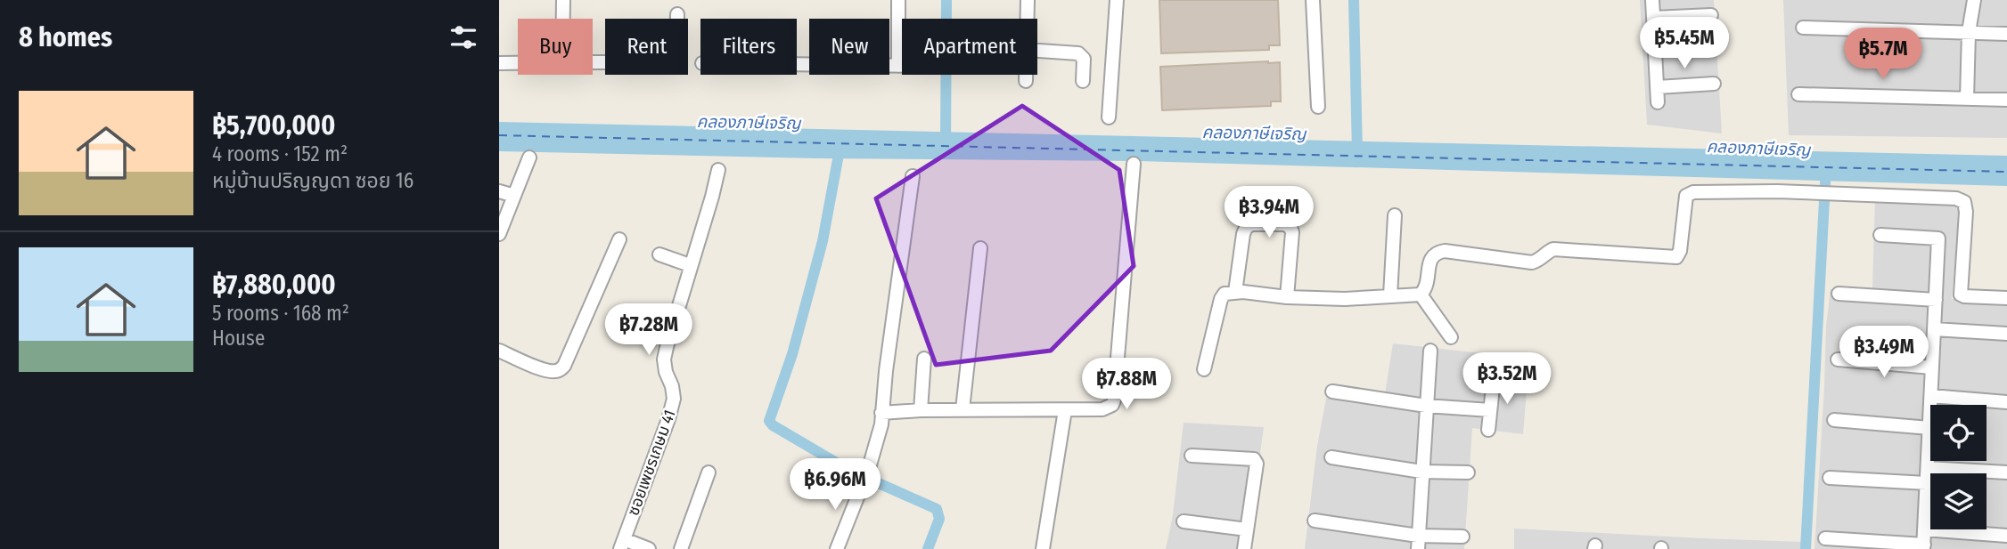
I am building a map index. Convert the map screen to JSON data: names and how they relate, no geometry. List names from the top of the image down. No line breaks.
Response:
{"streets":{"street":["ซอยเพชรเกษม 41"]},"water":["คลองภาษีเจริญ"],"page":{"heading":"8 homes","price":["฿5.45M","฿5.7M","฿3.94M","฿7.28M","฿3.49M","฿3.52M","฿7.88M","฿6.96M"],"chip":["Buy","Rent","Filters","New","Apartment"],"list":[{"name":"฿5,700,000","note":"4 rooms · 152 m² · หมู่บ้านปริญญดา ซอย 16"},{"name":"฿7,880,000","note":"5 rooms · 168 m² · House"}]}}
